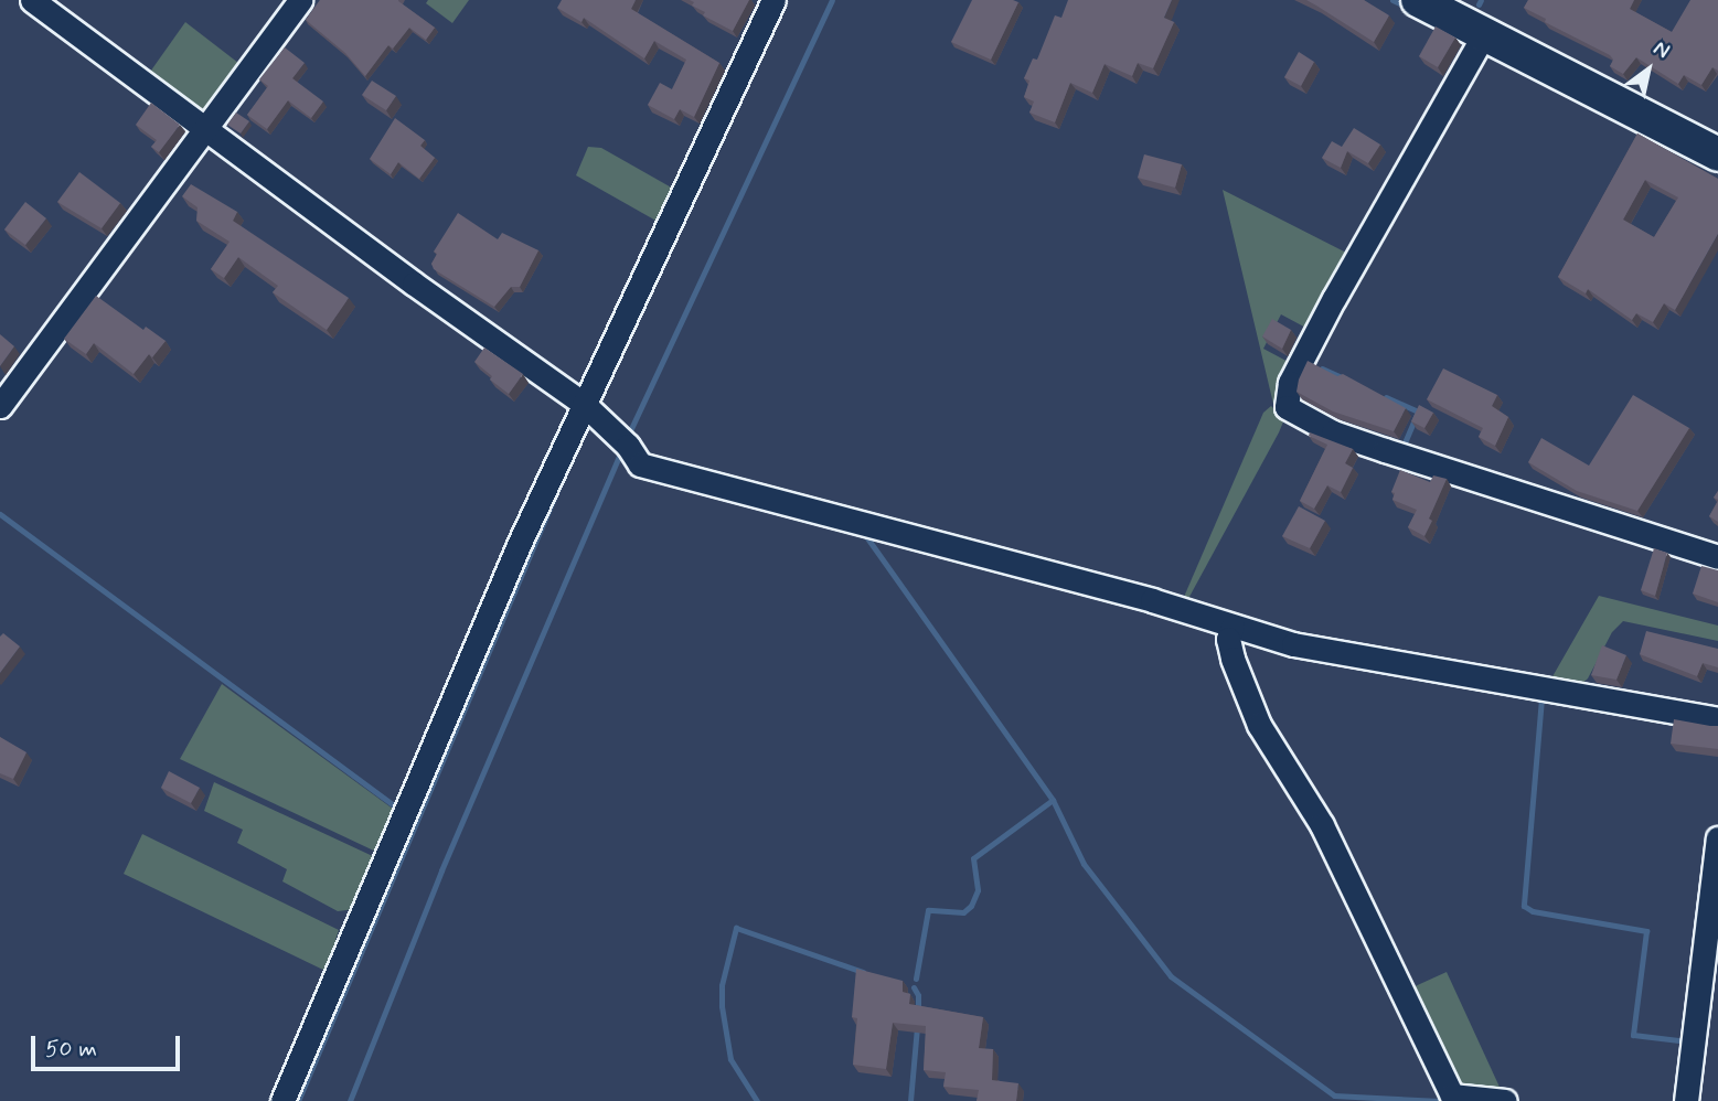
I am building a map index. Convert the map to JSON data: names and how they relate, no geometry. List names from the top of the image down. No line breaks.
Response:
{"scale_bar":"50 m","north":"top right"}
